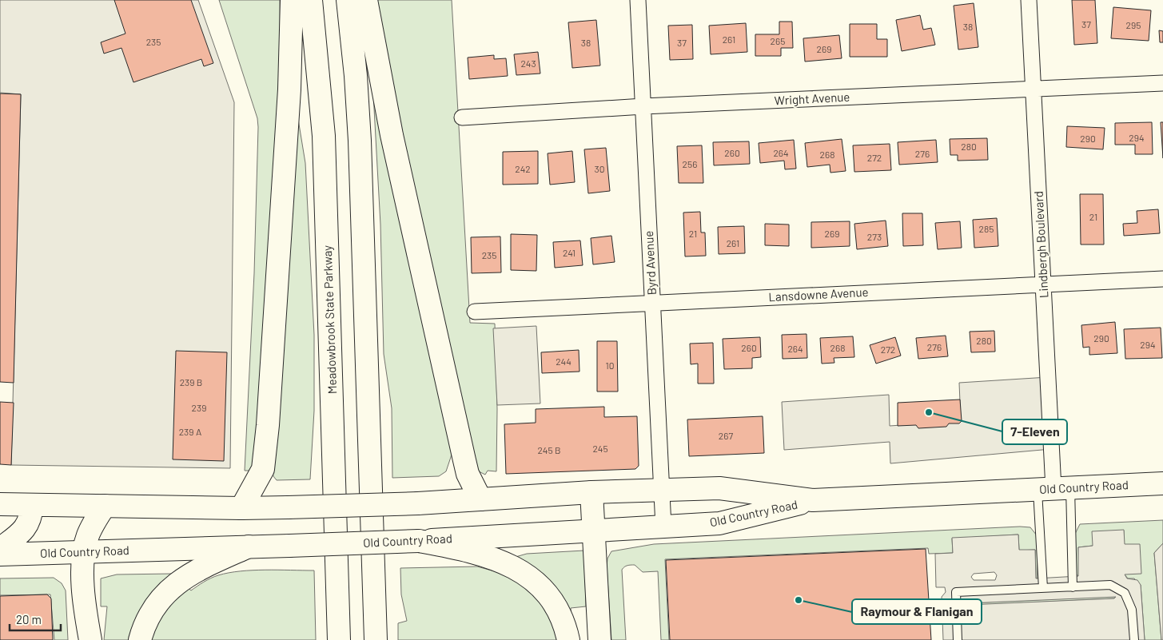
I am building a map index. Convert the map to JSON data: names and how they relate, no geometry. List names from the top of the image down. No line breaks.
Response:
{"streets":{"main road":["Meadowbrook State Parkway","Old Country Road"],"street":["Wright Avenue","Lindbergh Boulevard","Byrd Avenue","Lansdowne Avenue"]},"crossings":[["Wright Avenue","Lindbergh Boulevard"],["Wright Avenue","Byrd Avenue"],["Lindbergh Boulevard","Lansdowne Avenue"],["Lindbergh Boulevard","Old Country Road"],["Byrd Avenue","Lansdowne Avenue"],["Byrd Avenue","Old Country Road"]],"places":["7-Eleven","Raymour & Flanigan"],"house_numbers":["37","295","38","261","265","235","38","37","269","243","294","290","280","260","264","276","268","272","256","242","30","21","285","21","269","273","261","241","235","290","280","294","276","260","268","264","272","244","10","239 B","239","239 A","267","245","245 B"],"scale_bar":"20 m"}
